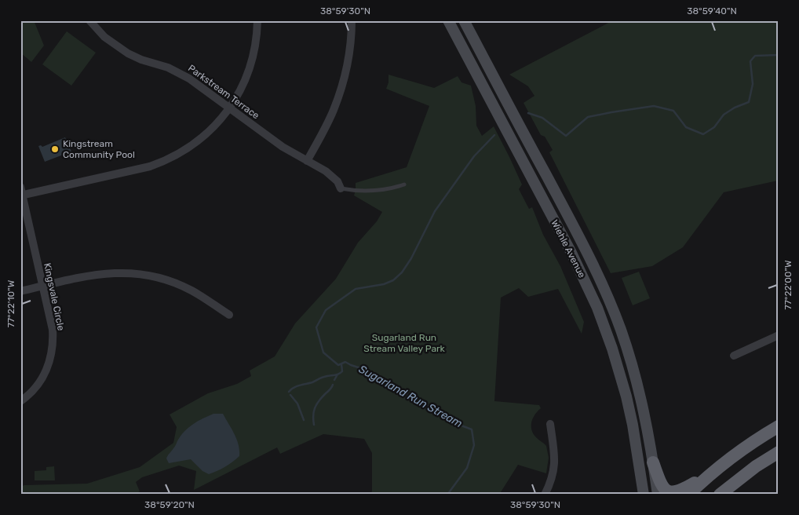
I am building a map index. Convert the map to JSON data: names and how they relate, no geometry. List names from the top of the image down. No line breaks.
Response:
{"streets":{"main road":["Wiehle Avenue"],"street":["Parkstream Terrace","Kingsvale Circle"]},"water":["Sugarland Run Stream"],"parks":["Sugarland Run Stream Valley Park"],"places":["Kingstream Community Pool"],"coordinates":["38°59'30\"N","38°59'40\"N","77°22'00\"W","77°22'10\"W","38°59'20\"N"]}
